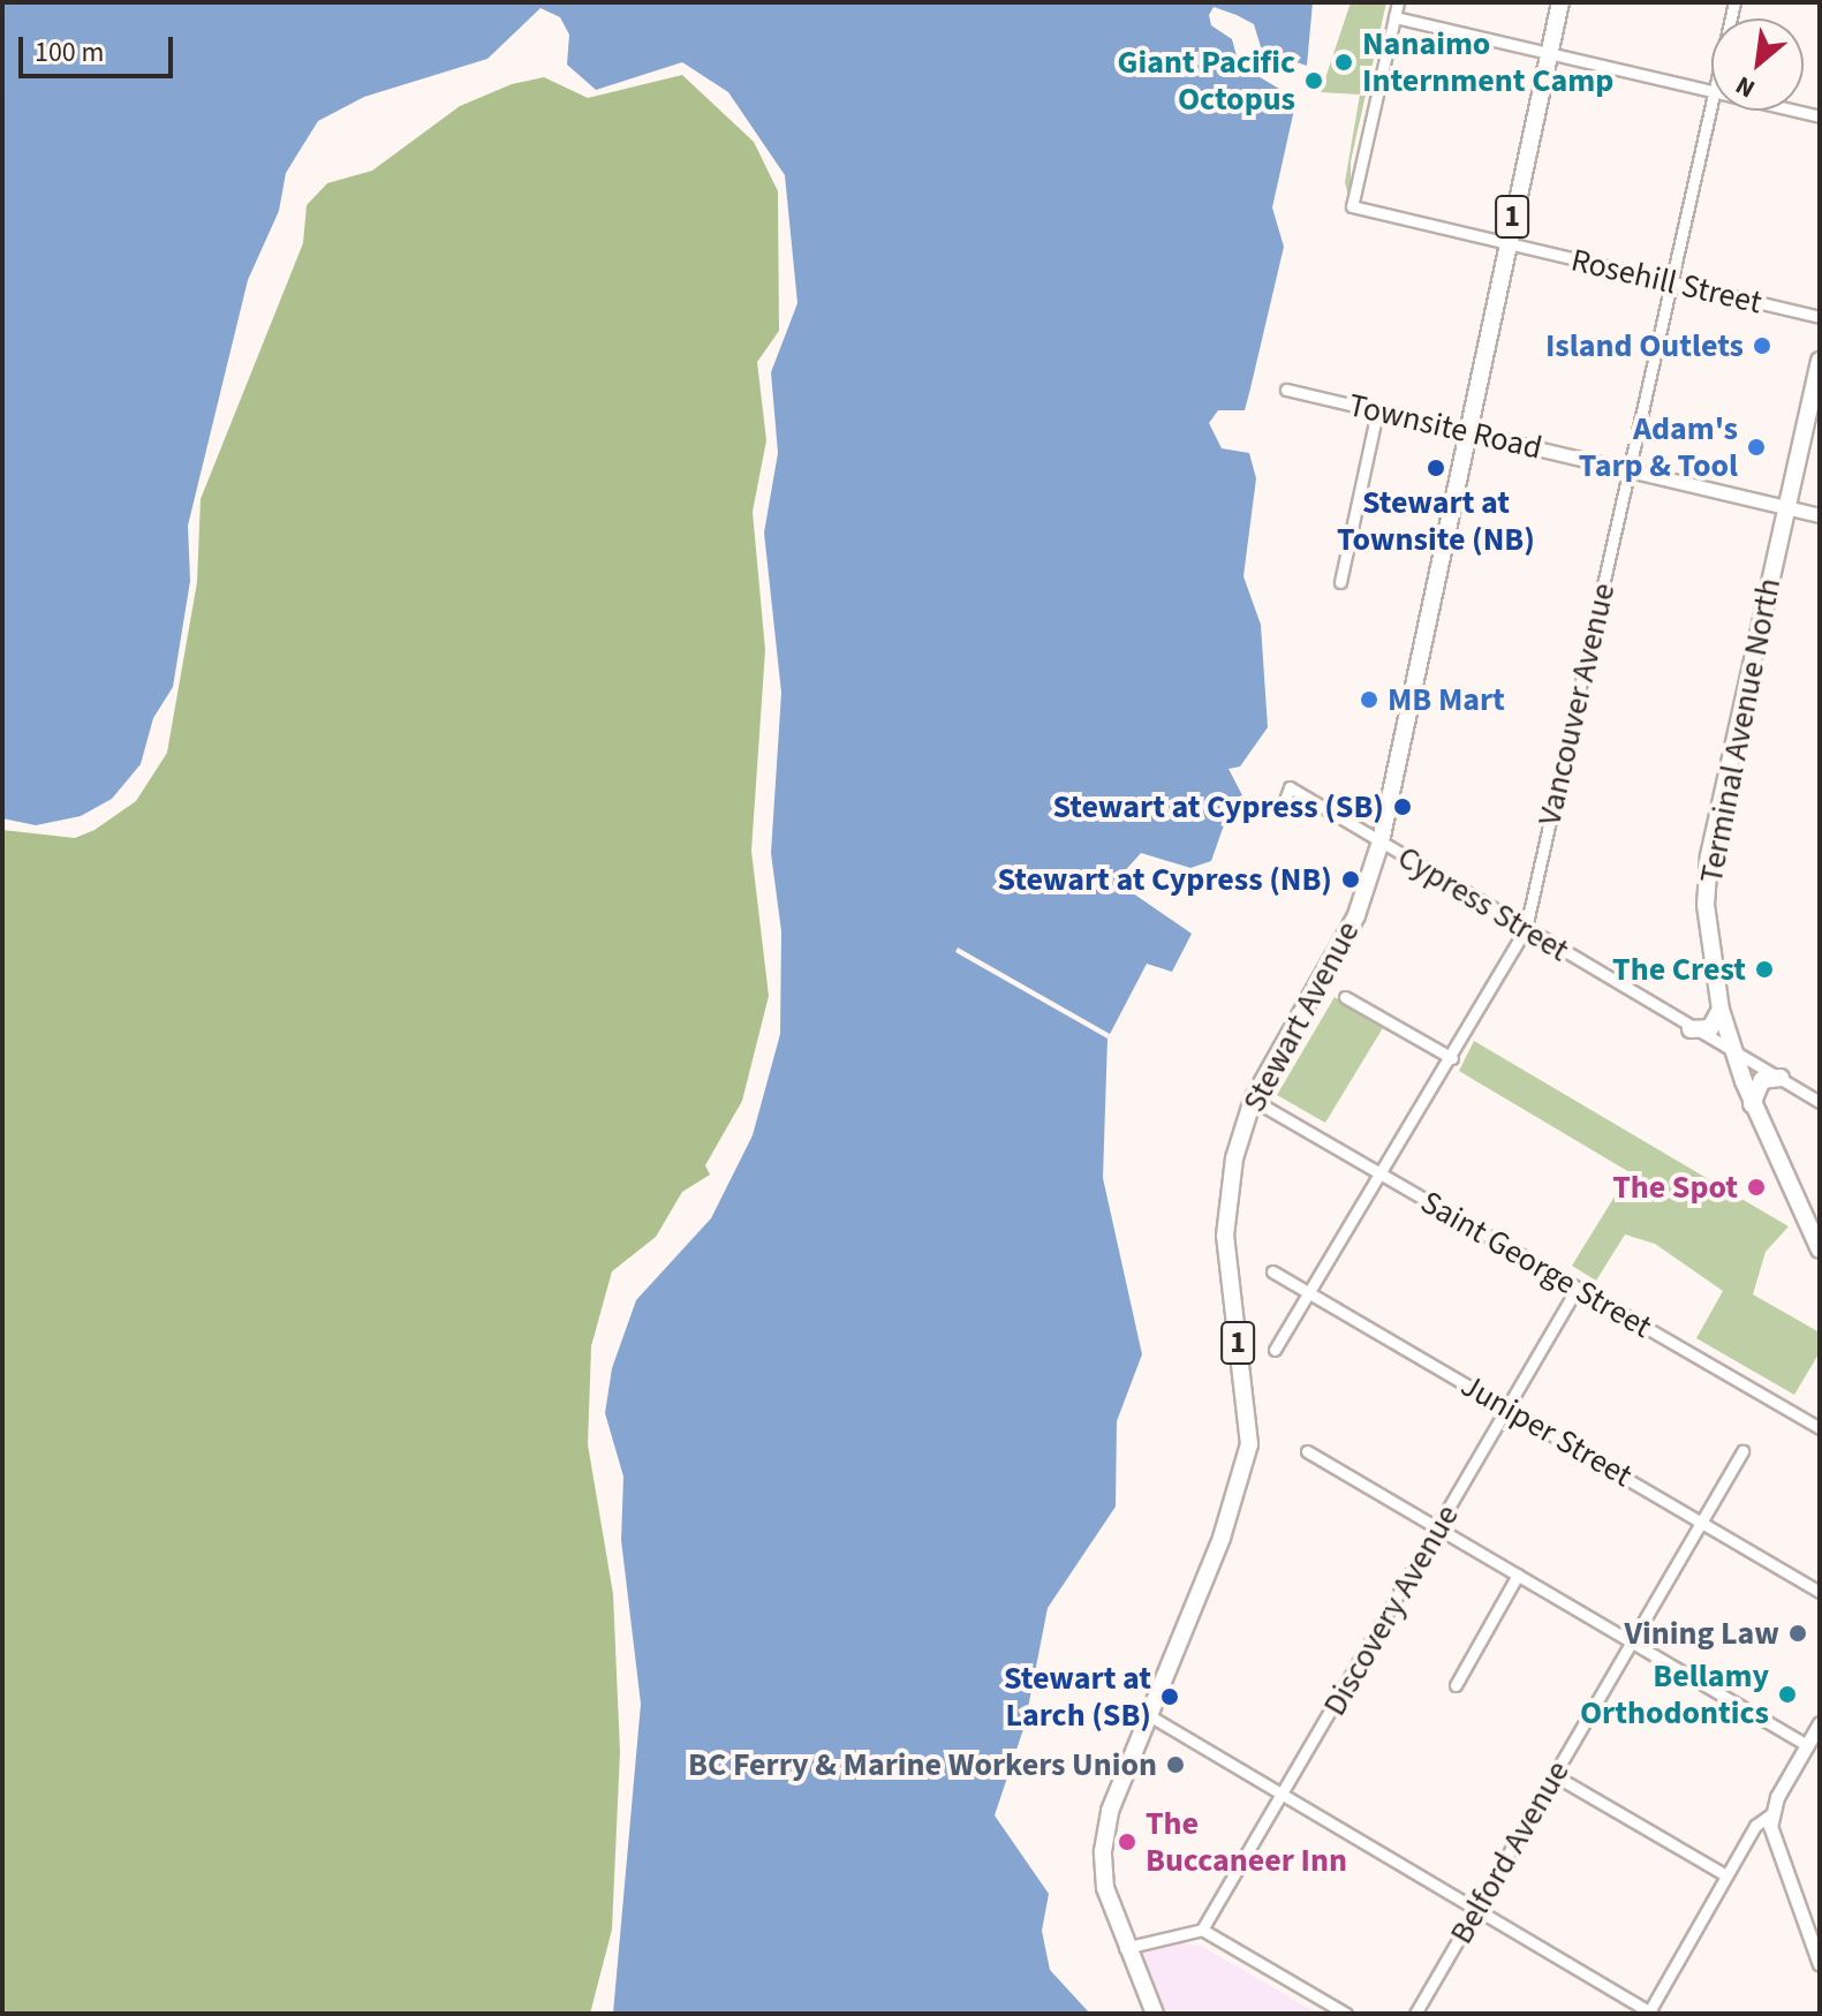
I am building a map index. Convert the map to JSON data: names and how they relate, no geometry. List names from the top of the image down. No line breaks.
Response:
{"streets":{"main road":["1","Terminal Avenue North","Stewart Avenue"],"street":["Rosehill Street","Townsite Road","Vancouver Avenue","Cypress Street","Saint George Street","Juniper Street","Discovery Avenue","Belford Avenue"]},"crossings":[["Rosehill Street","Vancouver Avenue"],["Rosehill Street","Stewart Avenue"],["Townsite Road","Vancouver Avenue"],["Townsite Road","Terminal Avenue North"],["Townsite Road","Stewart Avenue"],["Vancouver Avenue","Cypress Street"],["Vancouver Avenue","Saint George Street"],["Vancouver Avenue","Juniper Street"],["Terminal Avenue North","Cypress Street"],["Cypress Street","Stewart Avenue"],["Stewart Avenue","Saint George Street"],["Saint George Street","Discovery Avenue"],["Juniper Street","Discovery Avenue"],["Juniper Street","Belford Avenue"]],"places":["Nanaimo Internment Camp","Giant Pacific Octopus","Island Outlets","Adam's Tarp & Tool","Stewart at Townsite (NB)","MB Mart","Stewart at Cypress (SB)","Stewart at Cypress (NB)","The Crest","The Spot","Vining Law","Bellamy Orthodontics","Stewart at Larch (SB)","BC Ferry & Marine Workers Union","The Buccaneer Inn"],"scale_bar":"100 m","north":"bottom left"}
